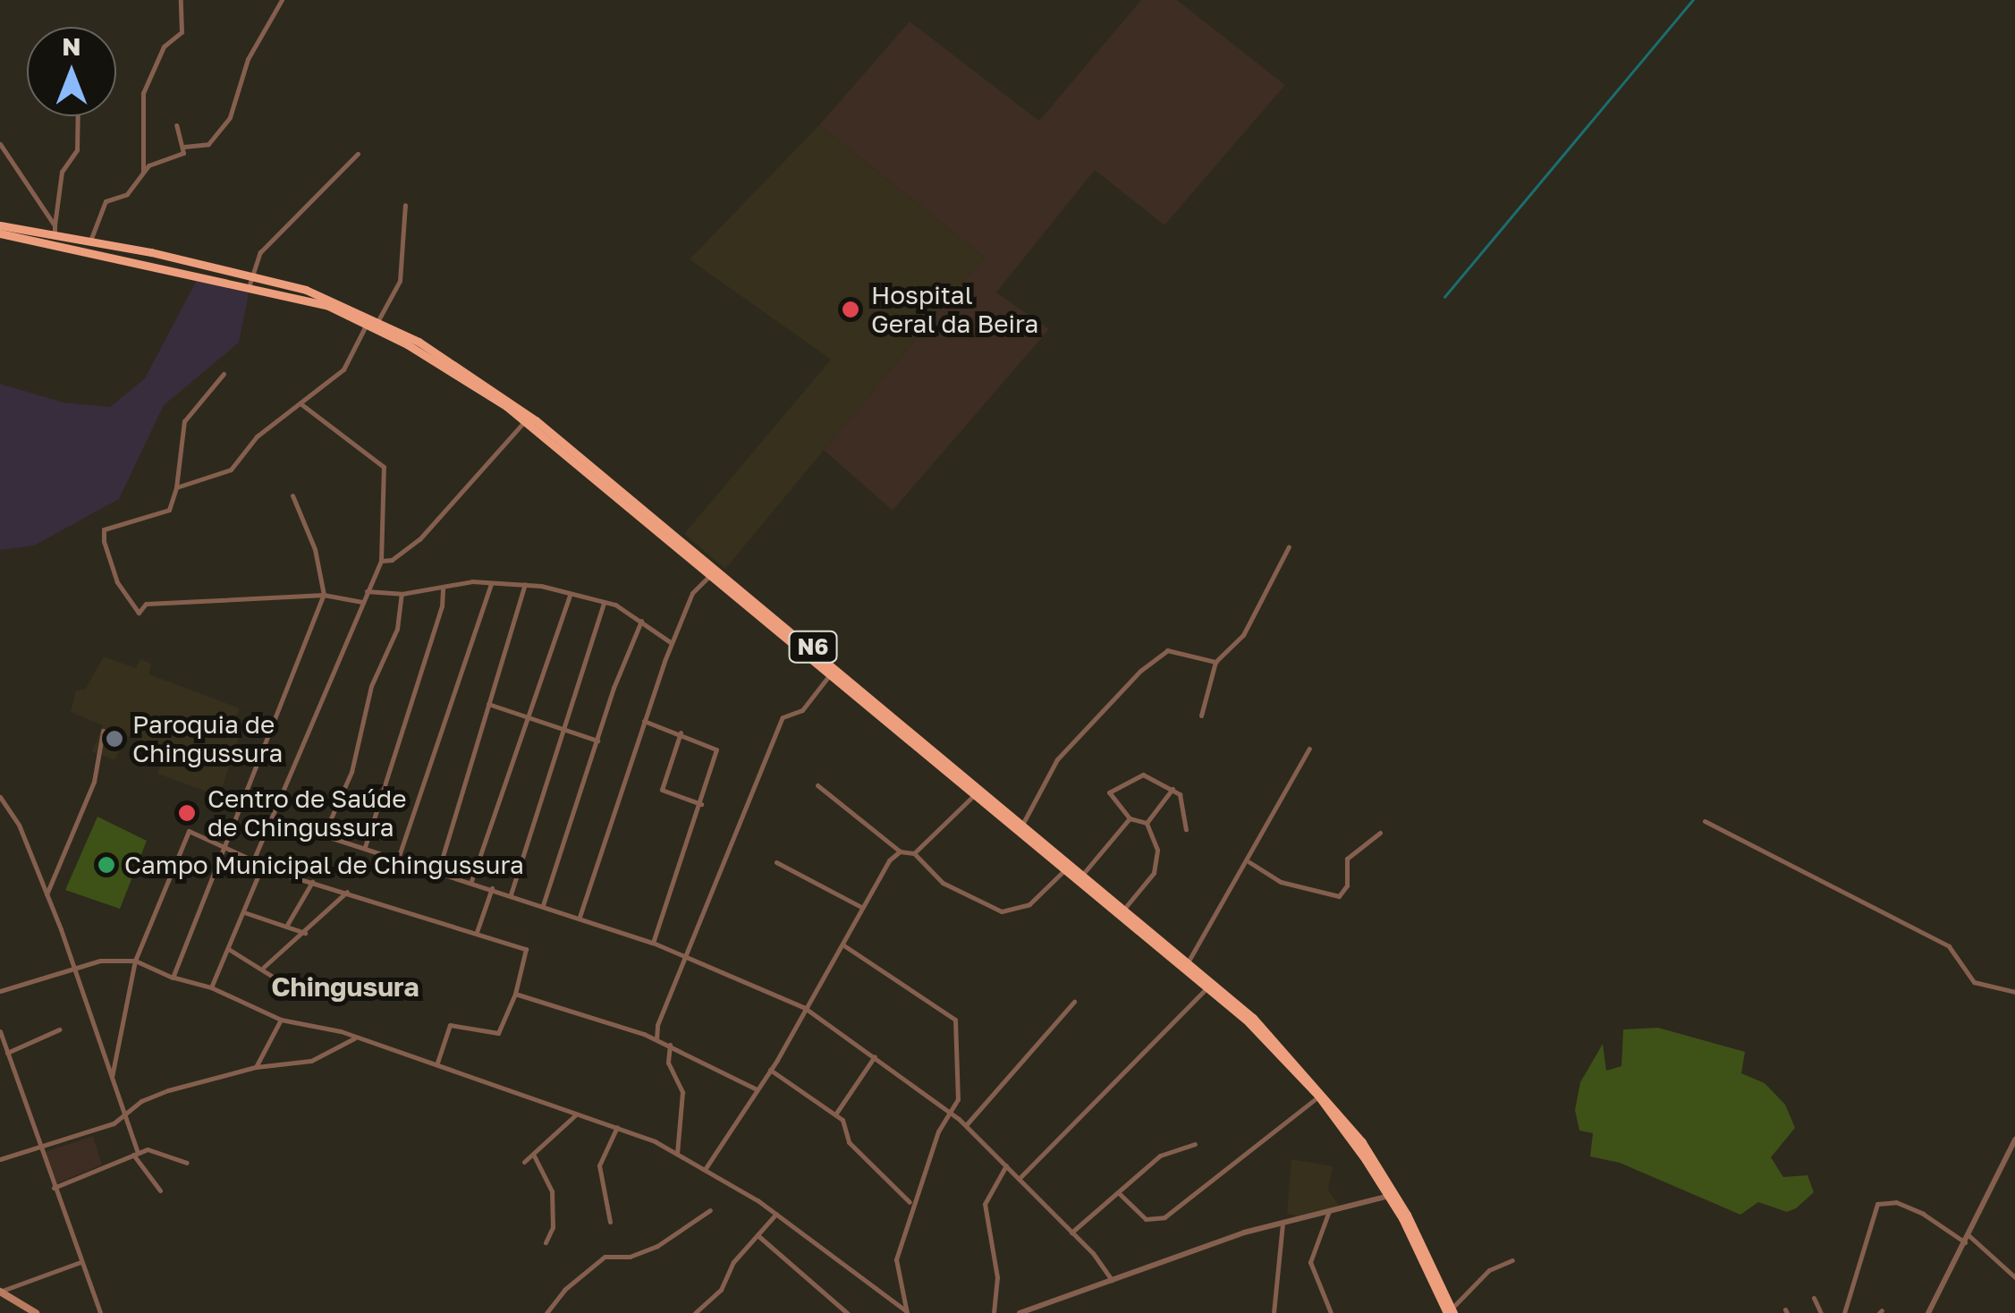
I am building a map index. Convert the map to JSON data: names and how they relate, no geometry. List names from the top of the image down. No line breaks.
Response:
{"streets":{"highway":["N6"]},"districts":["Chingusura"],"places":["Hospital Geral da Beira","Paroquia de Chingussura","Centro de Saúde de Chingussura","Campo Municipal de Chingussura"],"north":"top"}
